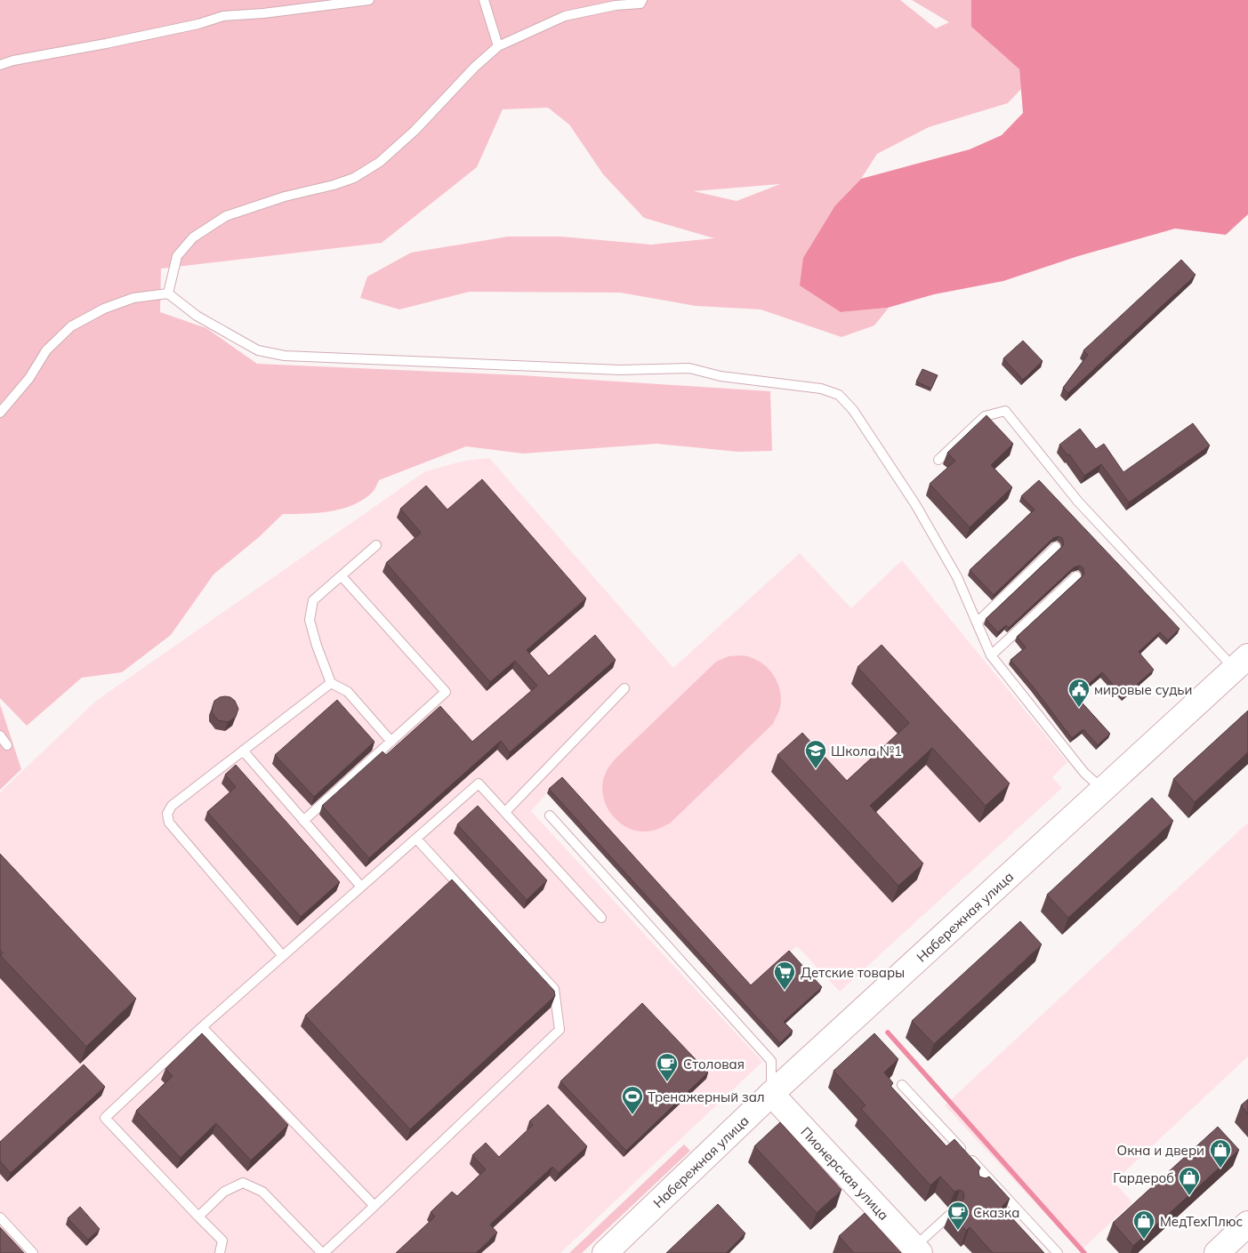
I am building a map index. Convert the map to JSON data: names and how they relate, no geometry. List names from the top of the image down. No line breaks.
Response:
{"streets":{"street":["Набережная улица","Пионерская улица"]},"crossings":[["Набережная улица","Пионерская улица"]],"places":{"public building":["мировые судьи"],"school or university":["Школа №1"],"supermarket":["Детские товары"],"cafe":["Столовая","Сказка"],"sports":["Тренажерный зал"],"shop":["Окна и двери","Гардероб","МедТехПлюс"]}}
